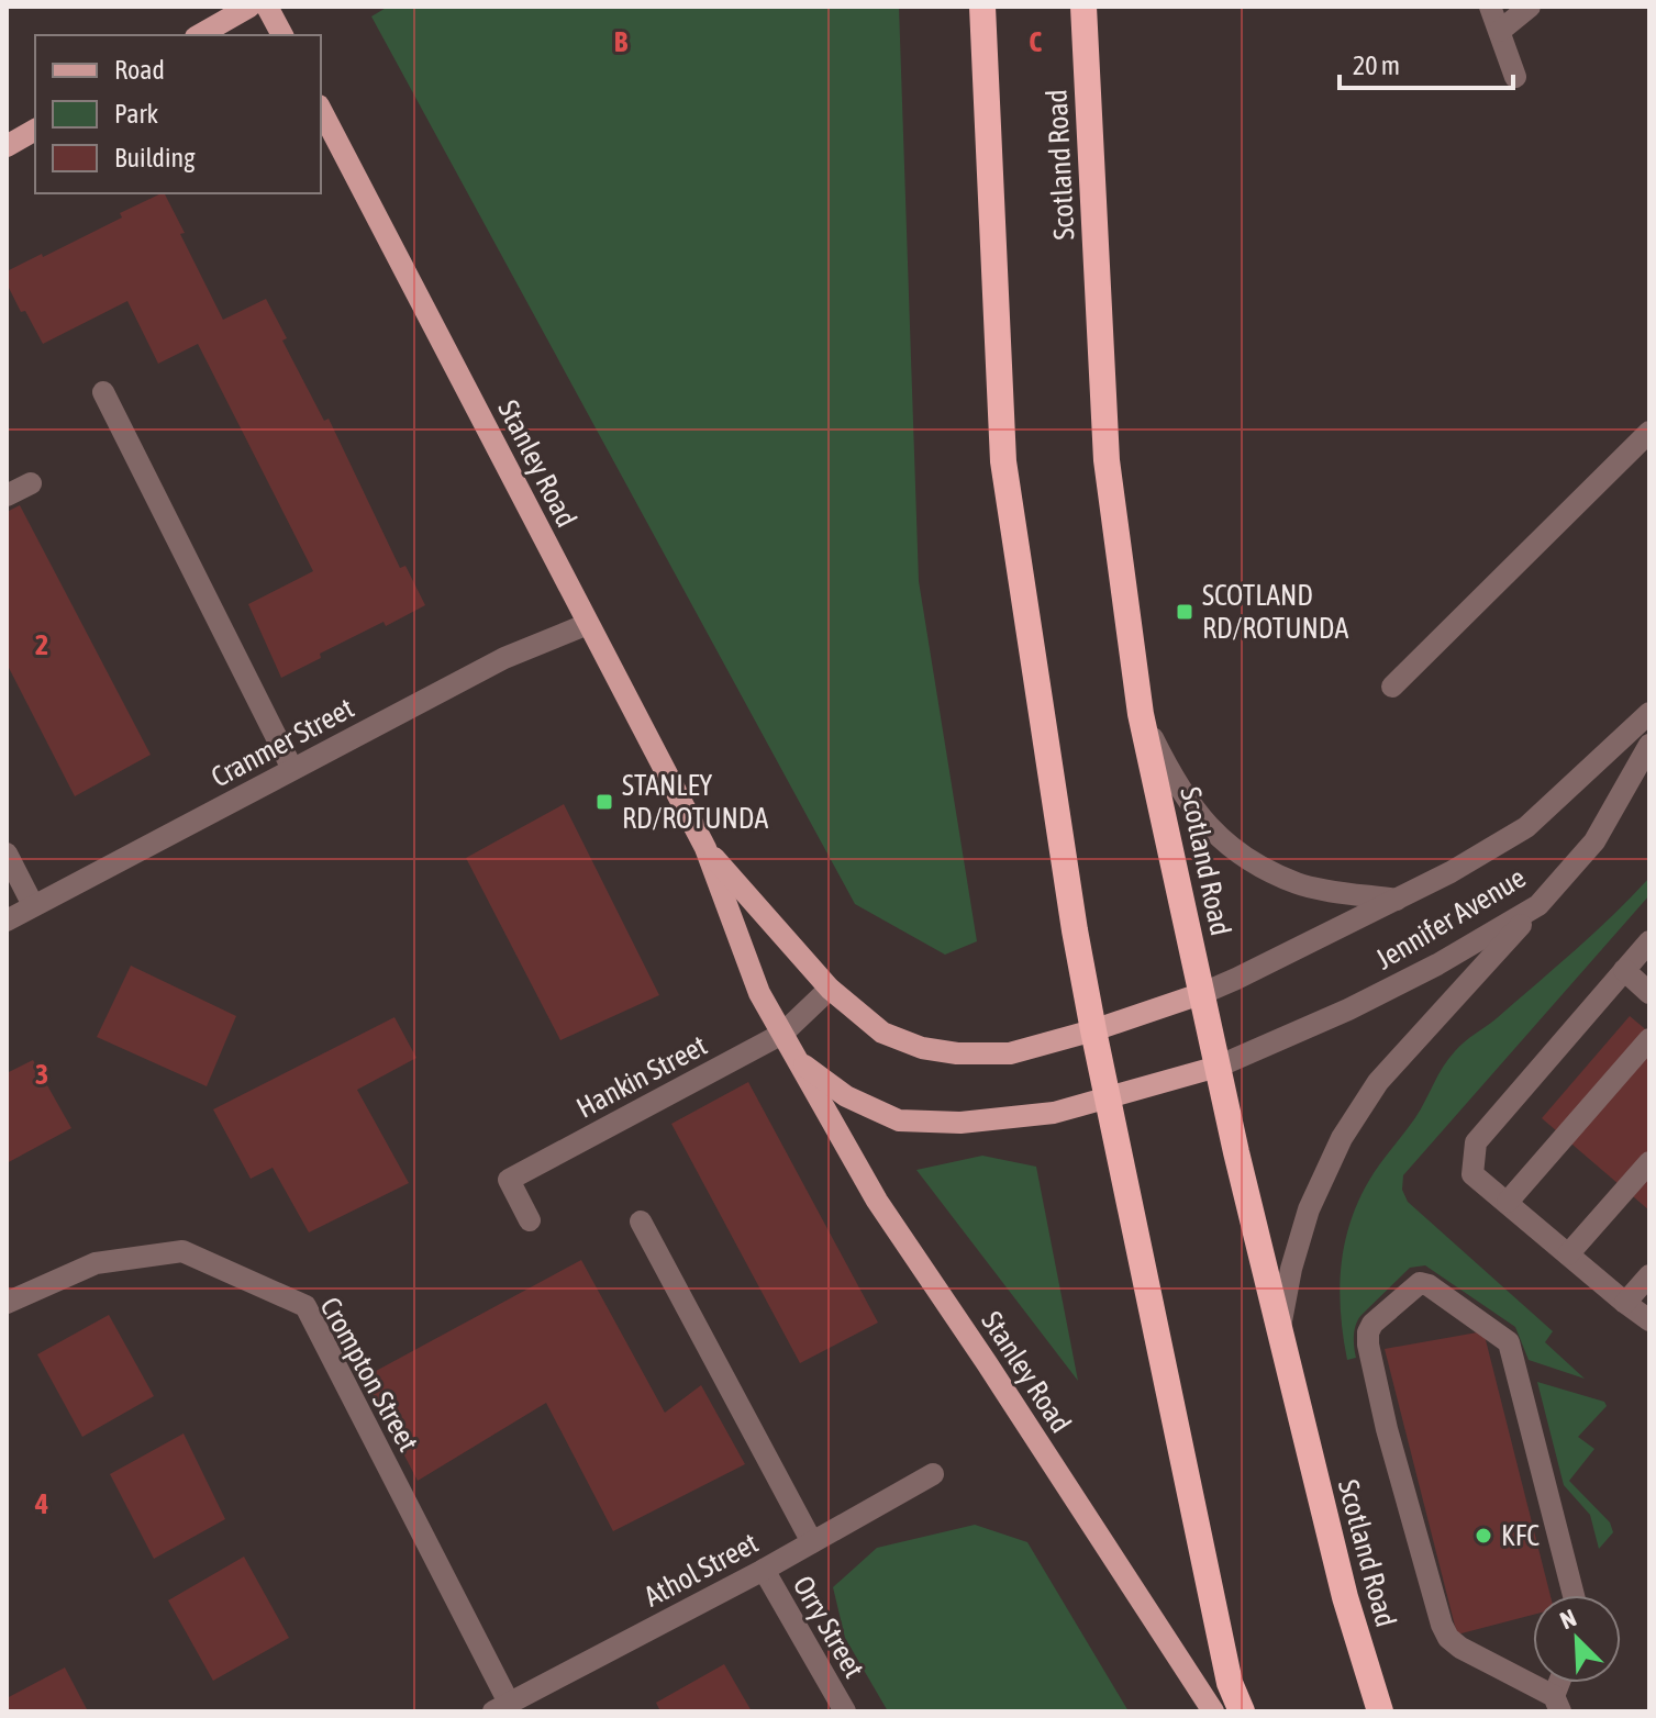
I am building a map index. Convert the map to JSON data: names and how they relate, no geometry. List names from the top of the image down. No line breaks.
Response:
{"streets":{"highway":["Scotland Road"],"main road":["Stanley Road"],"street":["Cranmer Street","Jennifer Avenue","Hankin Street","Crompton Street","Athol Street","Orry Street"]},"crossings":[["Scotland Road","Stanley Road"],["Scotland Road","Jennifer Avenue"],["Stanley Road","Cranmer Street"],["Stanley Road","Jennifer Avenue"],["Stanley Road","Hankin Street"],["Crompton Street","Athol Street"],["Athol Street","Orry Street"]],"places":{"transit":["SCOTLAND RD/ROTUNDA","STANLEY RD/ROTUNDA"],"other":["KFC"]},"legend":["Road","Park","Building"],"scale_bar":"20 m","north":"top left","grid":{"columns":["B","C"],"rows":["2","3","4"]}}
